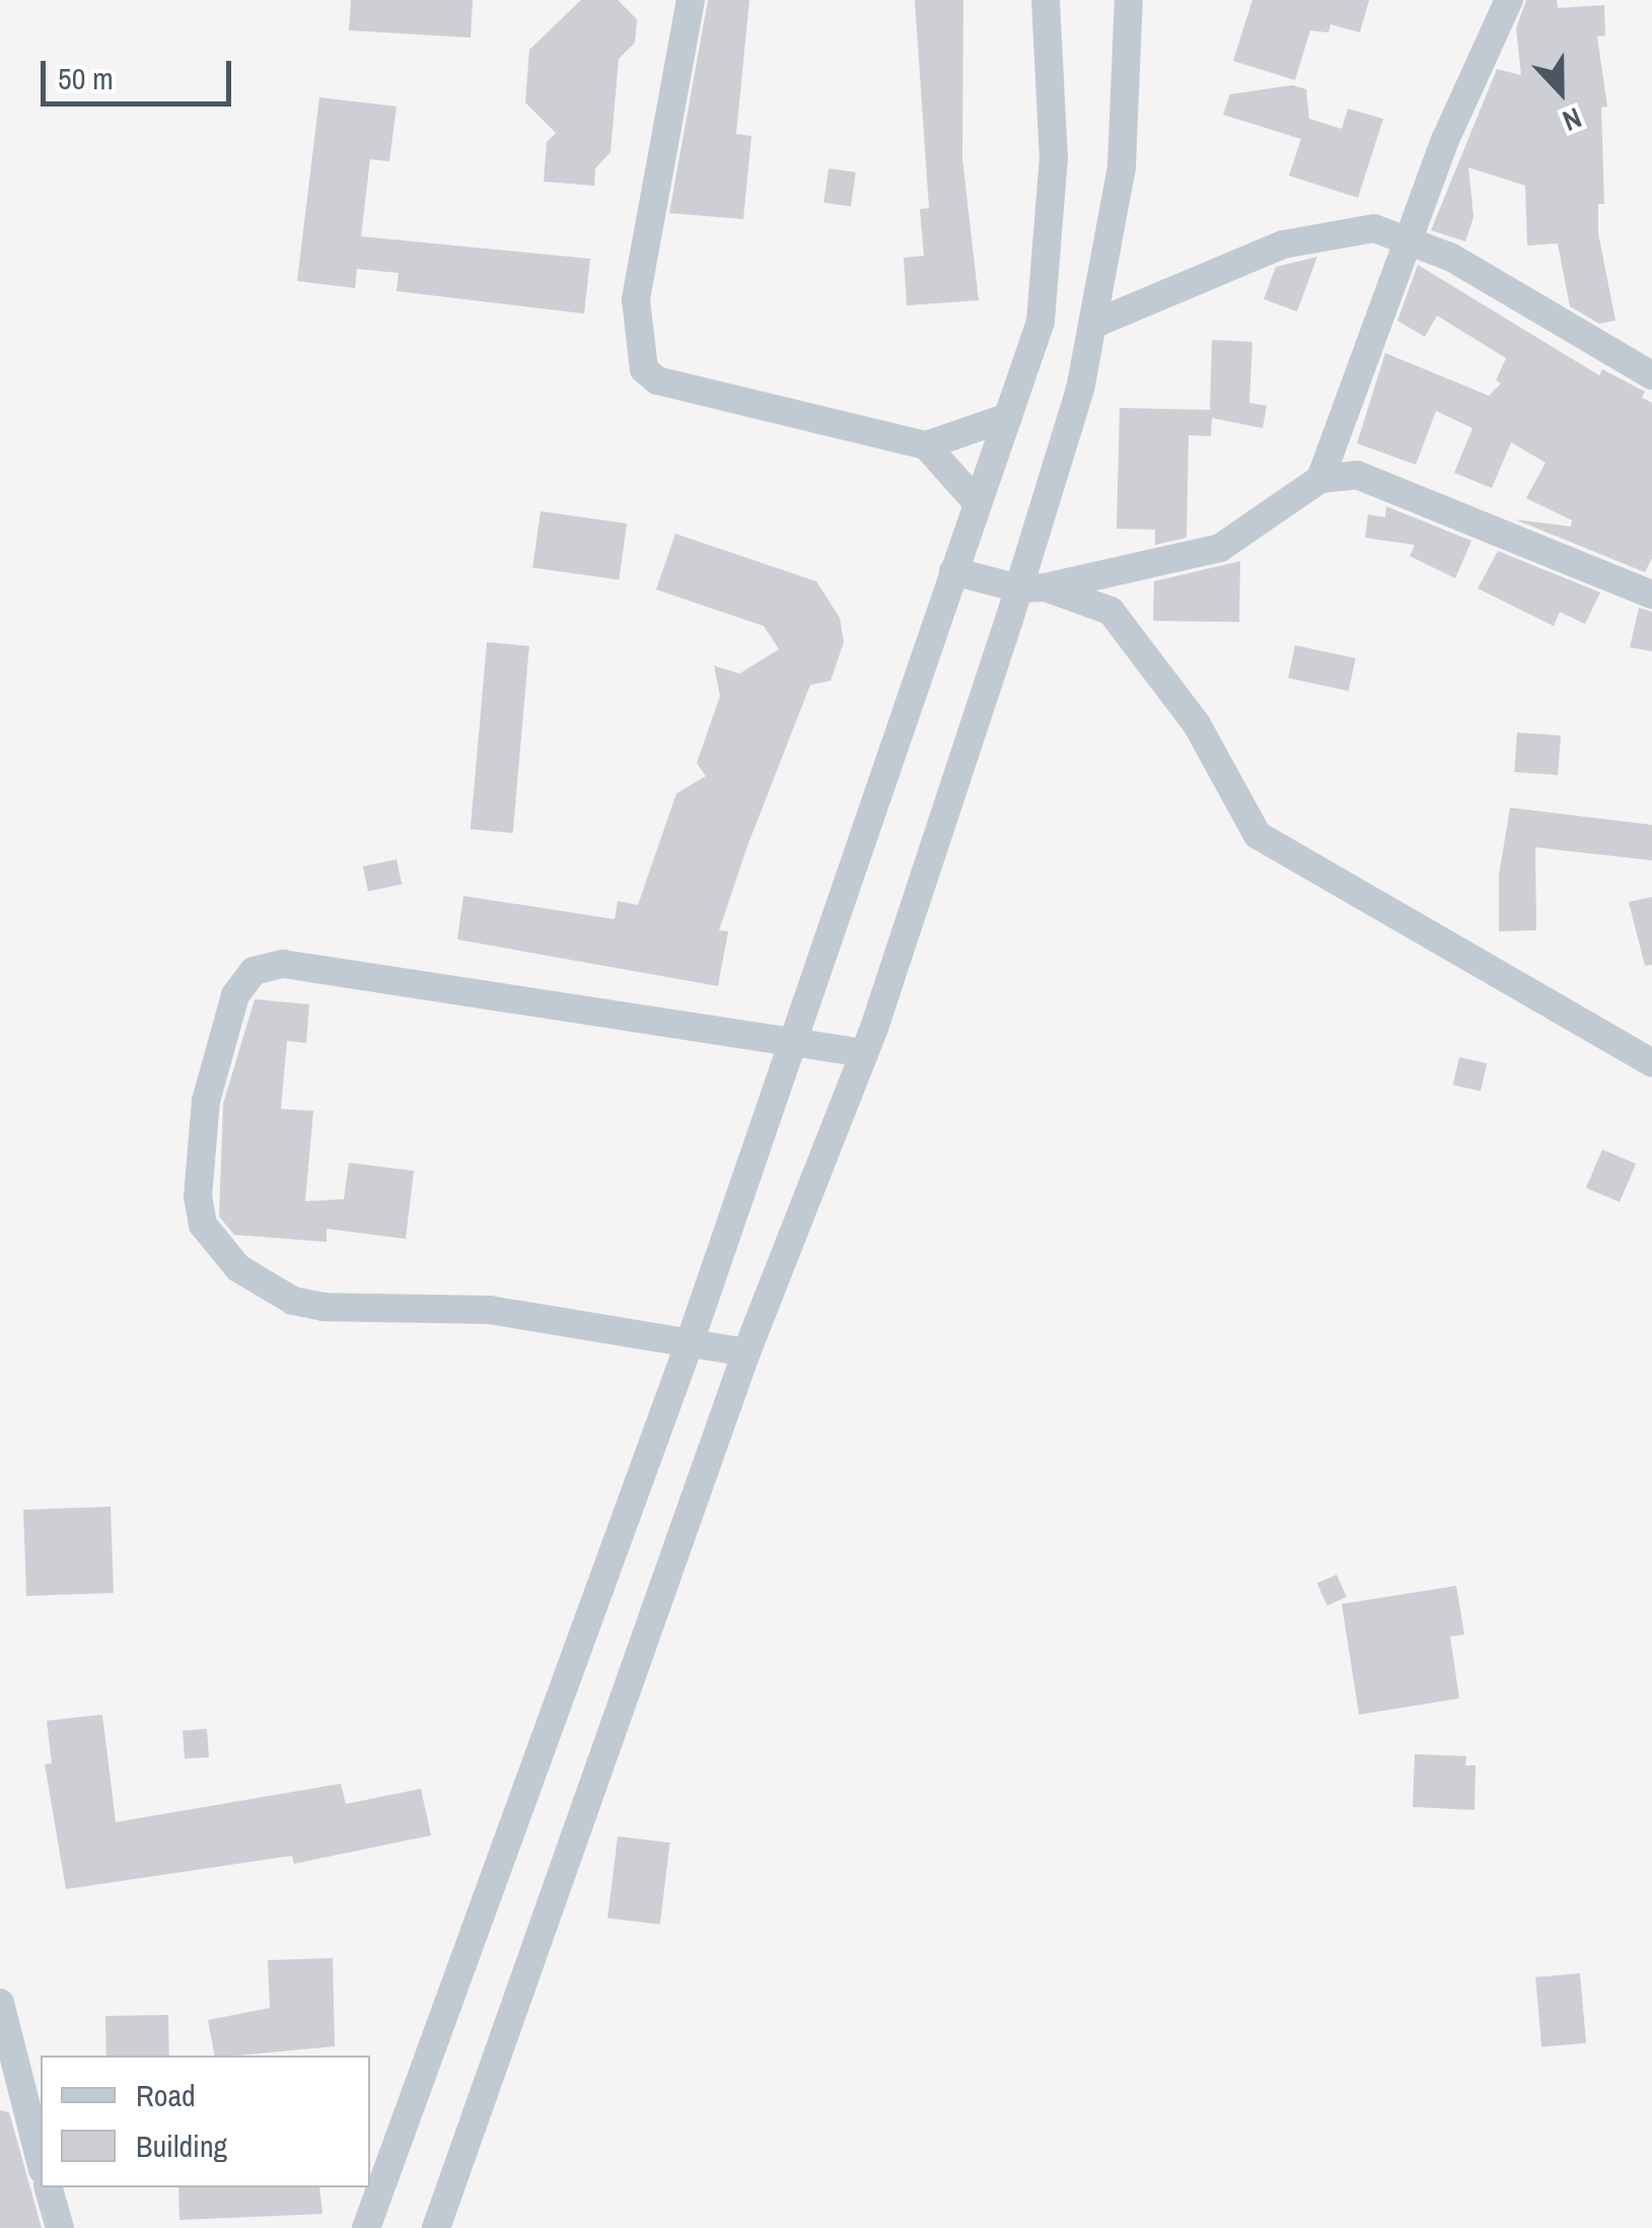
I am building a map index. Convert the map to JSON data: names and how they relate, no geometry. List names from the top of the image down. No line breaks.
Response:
{"legend":["Road","Building"],"scale_bar":"50 m","north":"bottom"}
